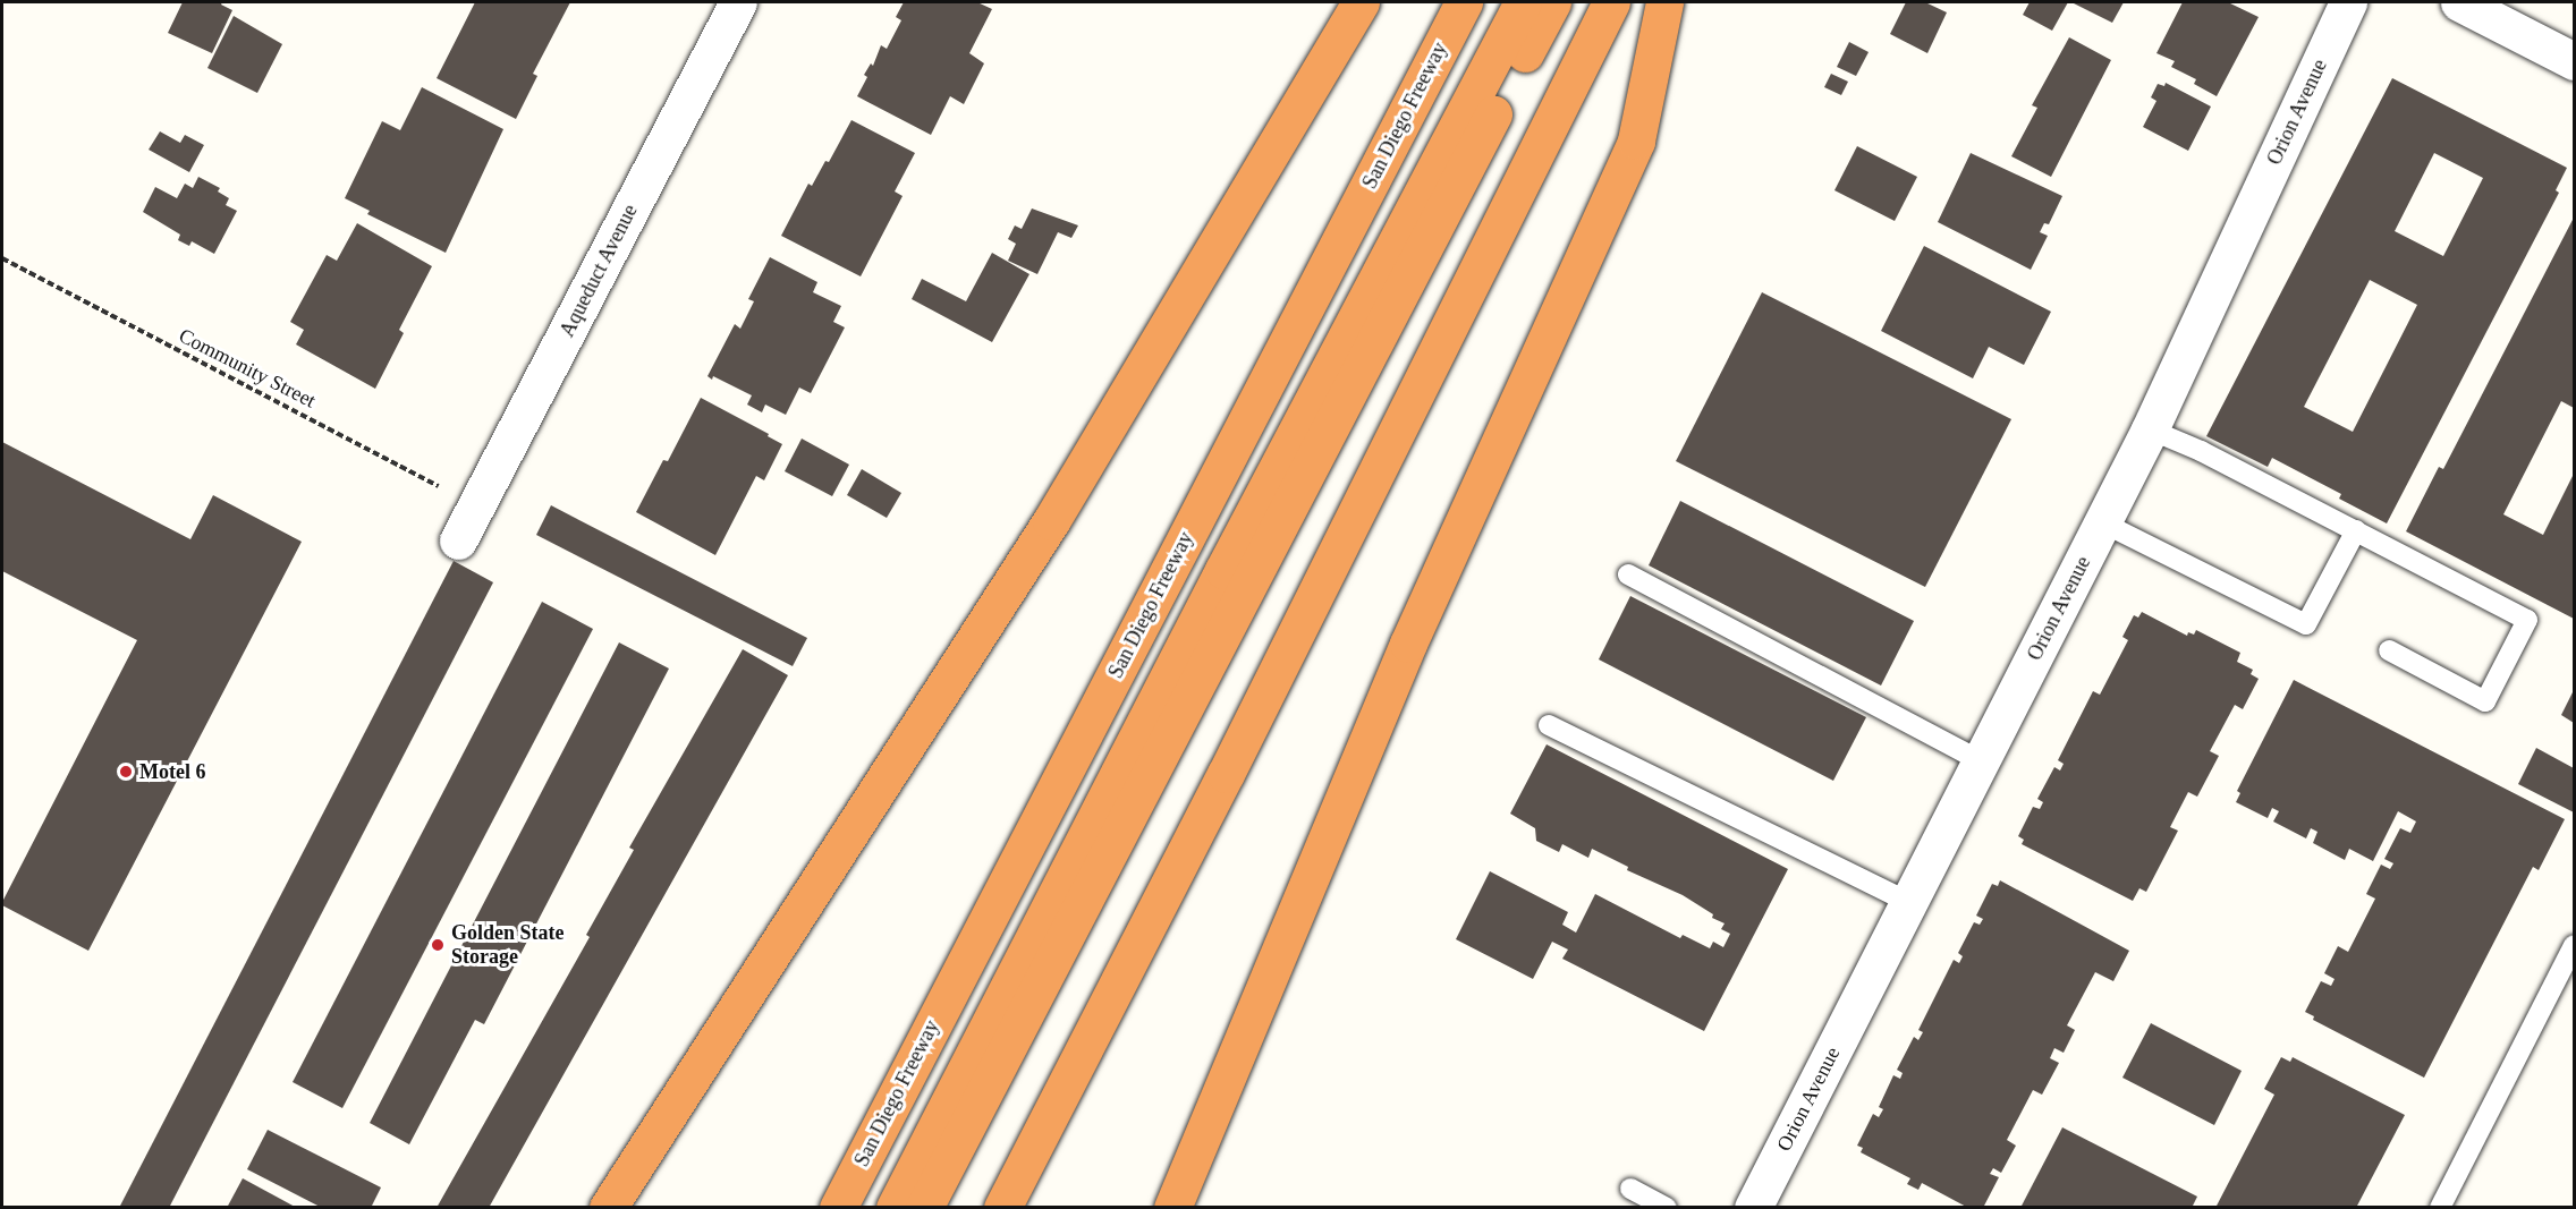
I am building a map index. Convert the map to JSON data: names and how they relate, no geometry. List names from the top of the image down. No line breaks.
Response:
{"streets":{"highway":["San Diego Freeway"],"street":["Orion Avenue","Aqueduct Avenue"],"path":["Community Street"]},"crossings":[["Aqueduct Avenue","Community Street"]],"places":["Motel 6","Golden State Storage"]}
